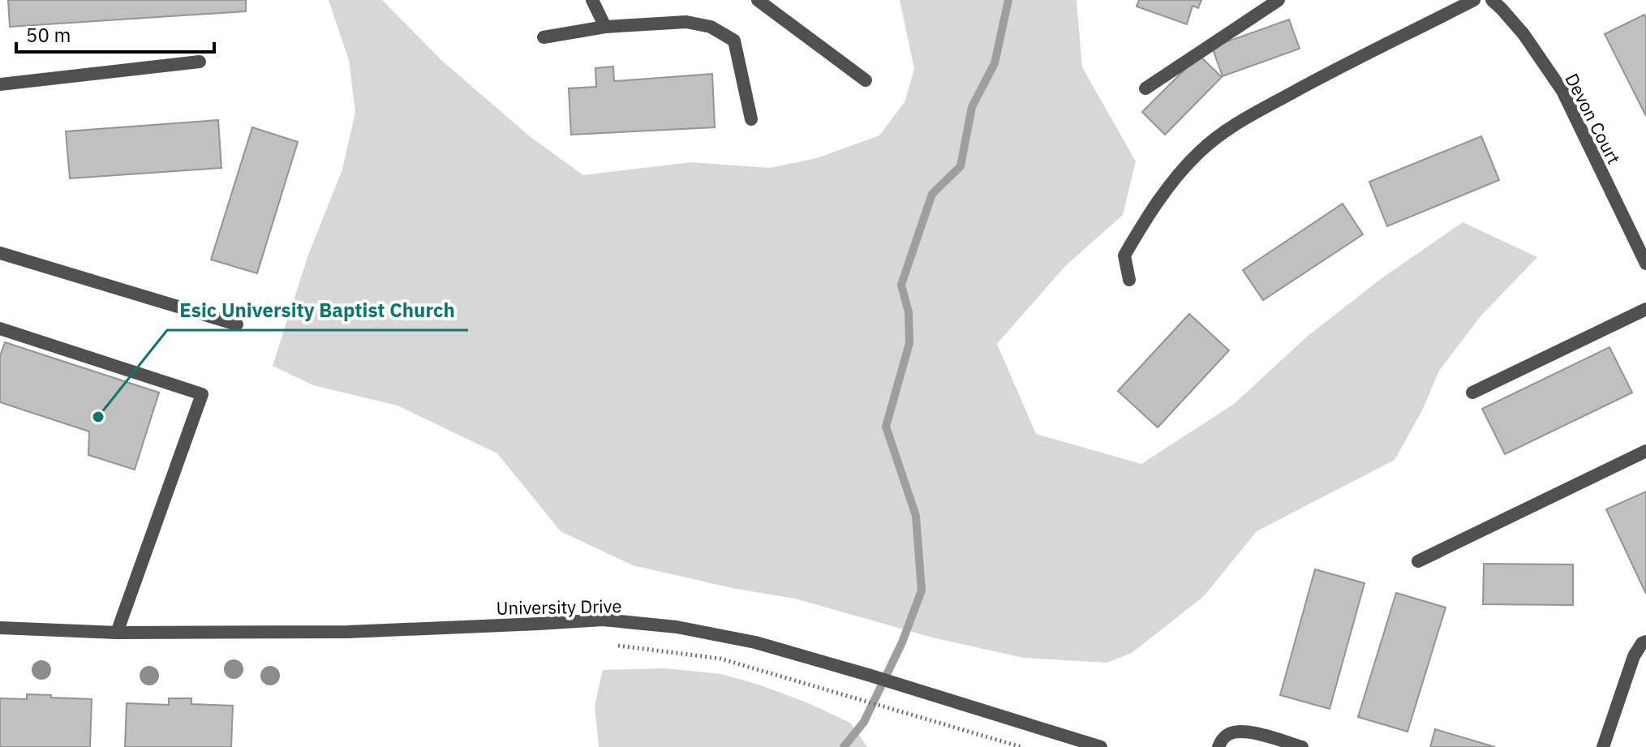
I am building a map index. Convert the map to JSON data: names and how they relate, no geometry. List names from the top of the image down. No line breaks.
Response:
{"streets":{"street":["Devon Court","University Drive"]},"places":["Esic University Baptist Church"],"scale_bar":"50 m"}
